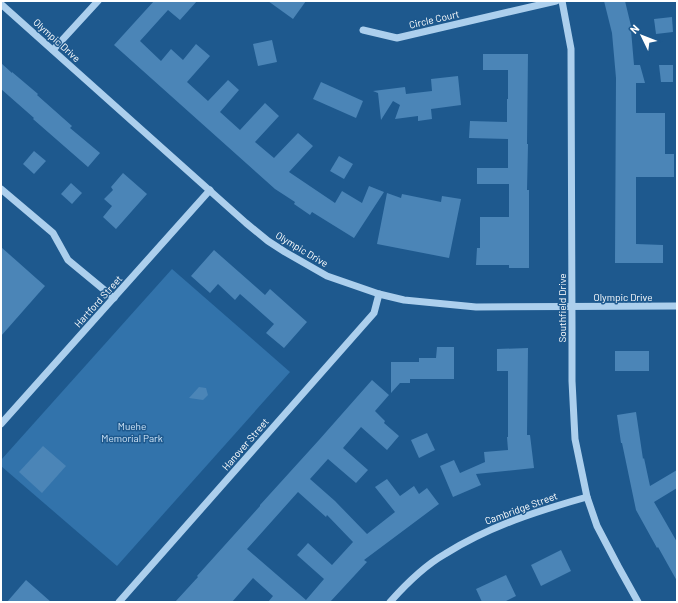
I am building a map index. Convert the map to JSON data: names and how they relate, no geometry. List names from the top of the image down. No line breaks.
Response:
{"streets":{"street":["Circle Court","Olympic Drive","Hartford Street","Southfield Drive","Hanover Street","Cambridge Street"]},"crossings":[["Olympic Drive","Hartford Street"],["Olympic Drive","Southfield Drive"],["Olympic Drive","Hanover Street"],["Southfield Drive","Cambridge Street"]],"parks":["Muehe Memorial Park"],"north":"top left"}
